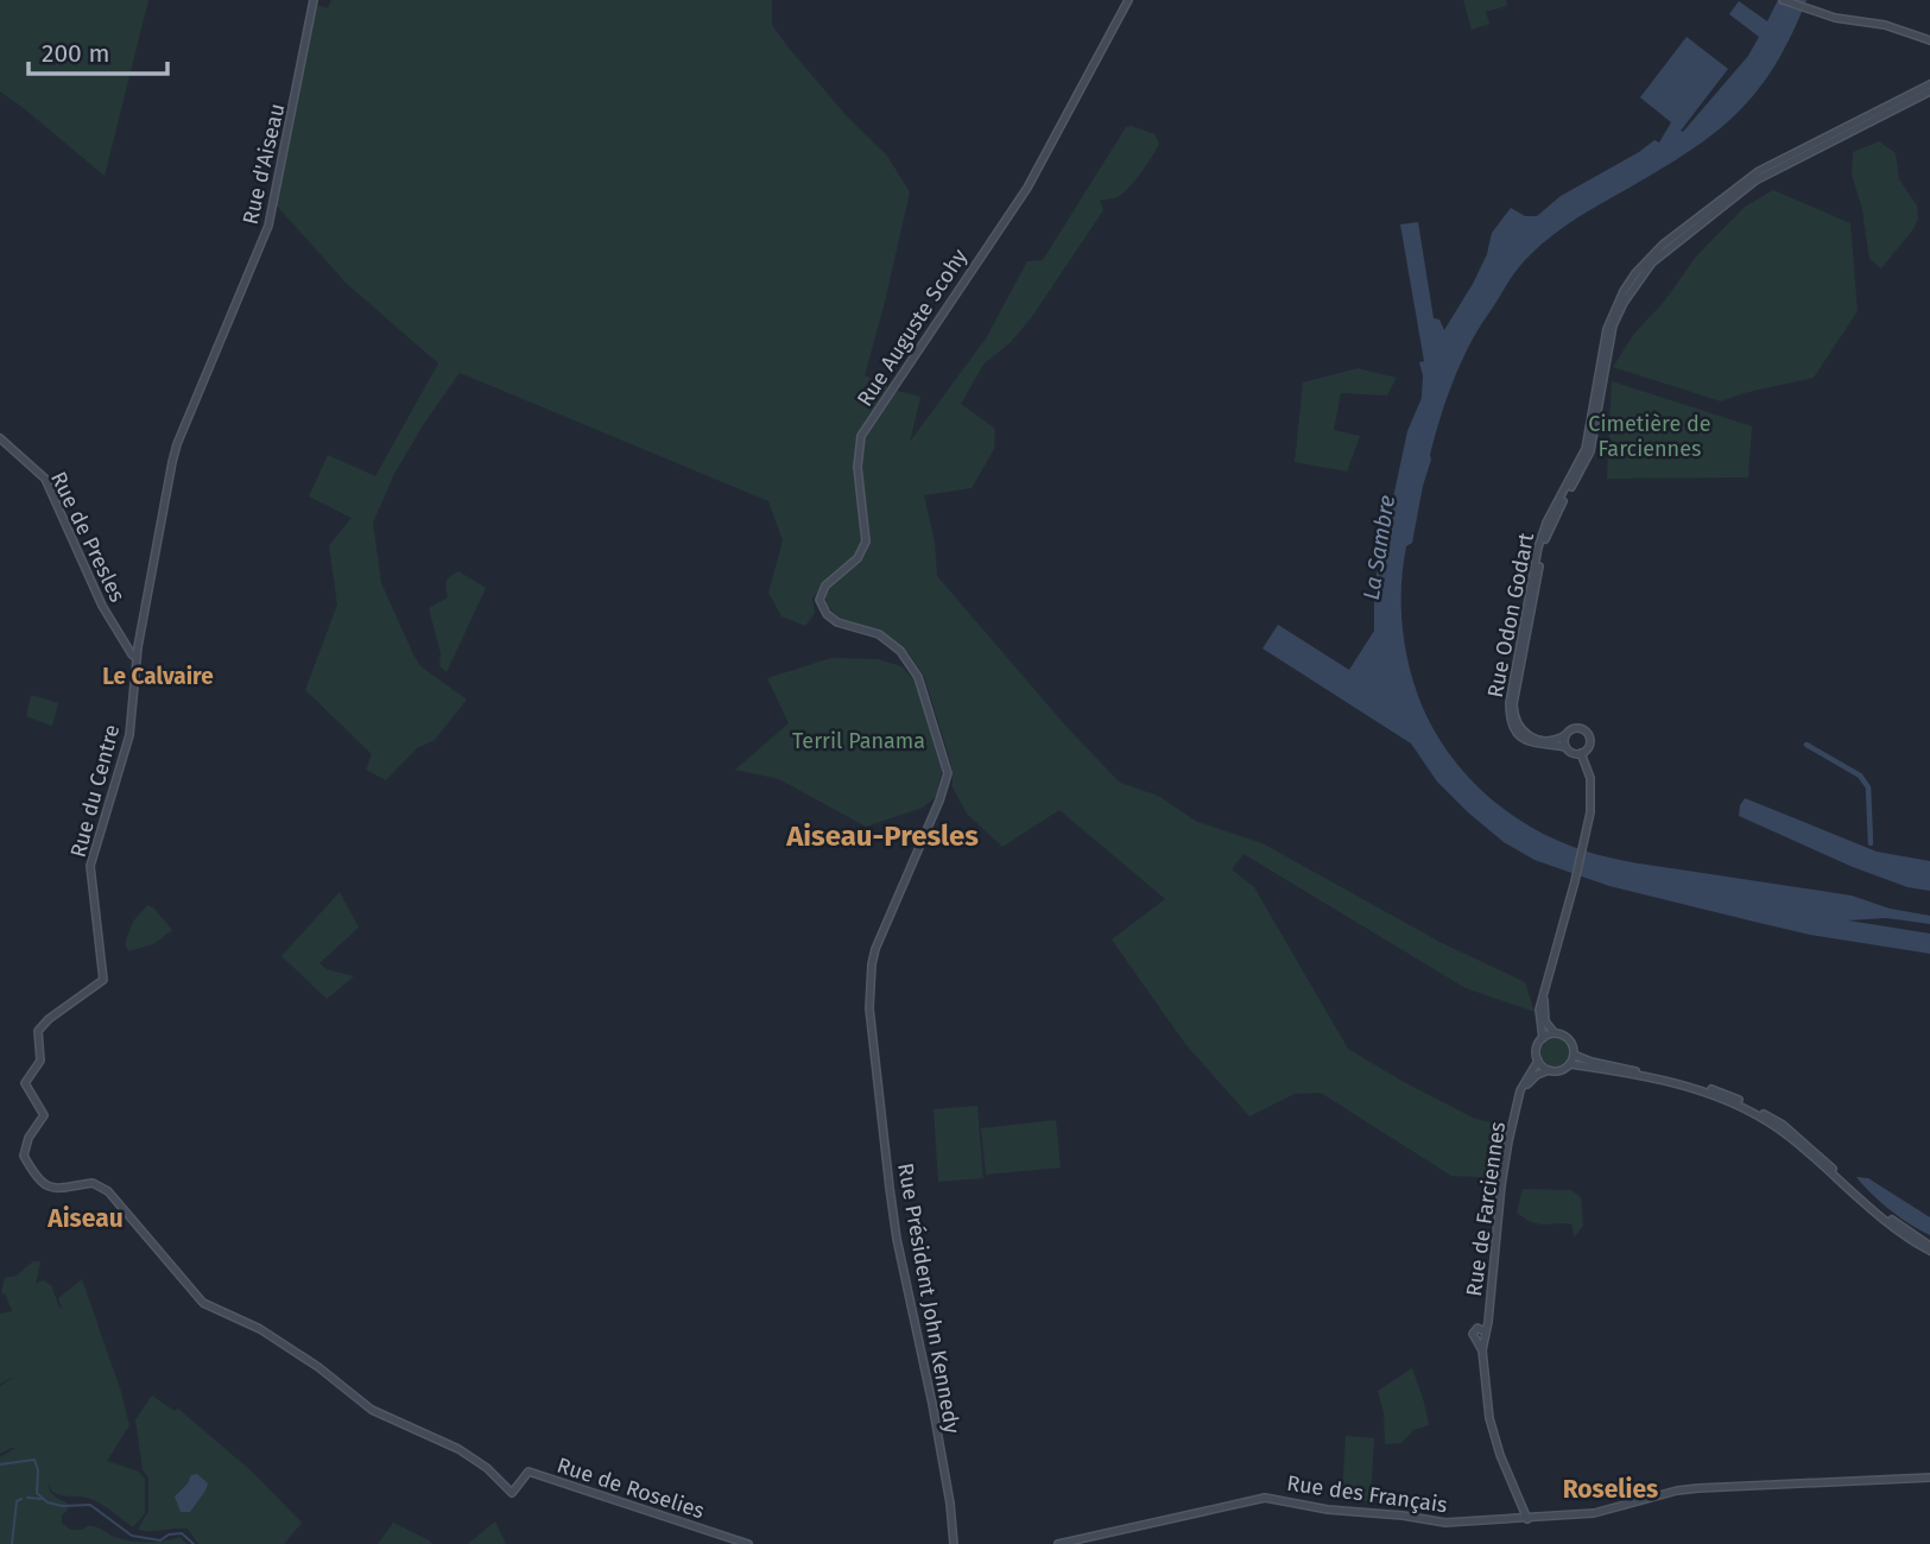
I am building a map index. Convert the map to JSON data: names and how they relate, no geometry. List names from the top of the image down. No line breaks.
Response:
{"streets":{"street":["Rue d'Aiseau","Rue Auguste Scohy","Rue de Presles","Rue Odon Godart","Rue du Centre","Rue de Farciennes","Rue Président John Kennedy","Rue de Roselies","Rue des Français"]},"crossings":[["Rue d'Aiseau","Rue du Centre"],["Rue Auguste Scohy","Rue Président John Kennedy"],["Rue de Presles","Rue du Centre"],["Rue du Centre","Rue de Roselies"],["Rue de Farciennes","Rue des Français"]],"districts":["Le Calvaire","Aiseau-Presles","Aiseau","Roselies"],"water":["La Sambre"],"parks":["Cimetière de Farciennes","Terril Panama"],"scale_bar":"200 m"}
